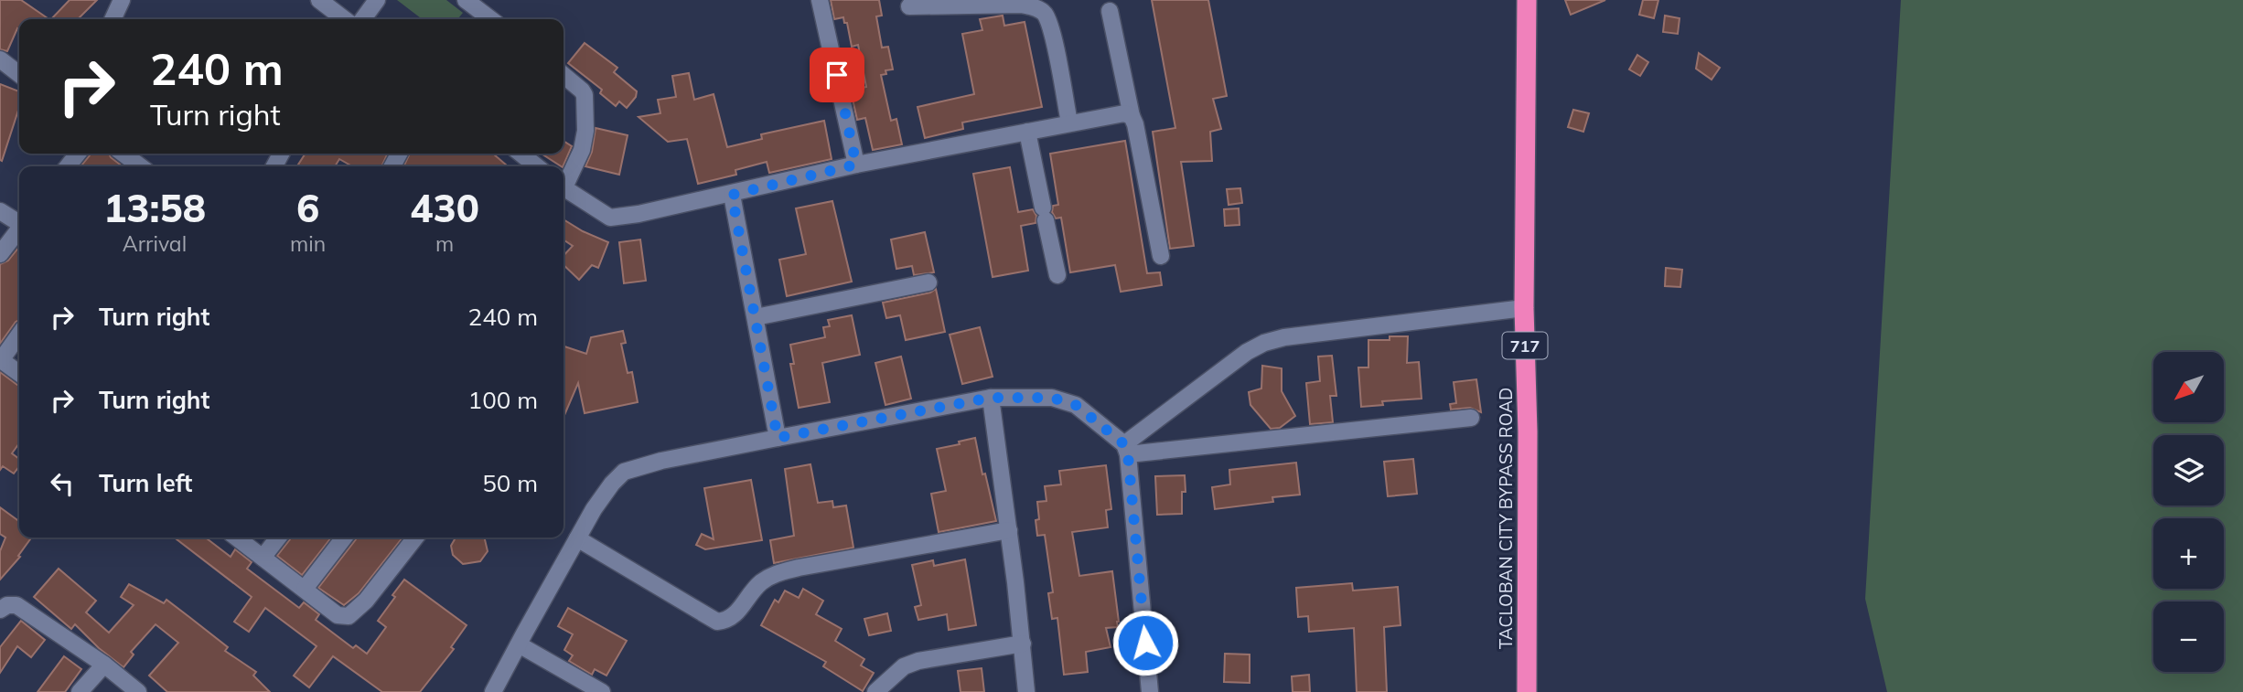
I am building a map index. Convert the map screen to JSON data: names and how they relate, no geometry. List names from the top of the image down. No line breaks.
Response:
{"streets":{"highway":["717","TACLOBAN CITY BYPASS ROAD"]},"north":"bottom left","page":{"turn":["240 m","Turn right"],"eta":["13:58","Arrival","6","min","430","m"],"list":[{"name":"Turn right","value":"240 m"},{"name":"Turn right","value":"100 m"},{"name":"Turn left","value":"50 m"}],"map_buttons":["+","−"]}}
